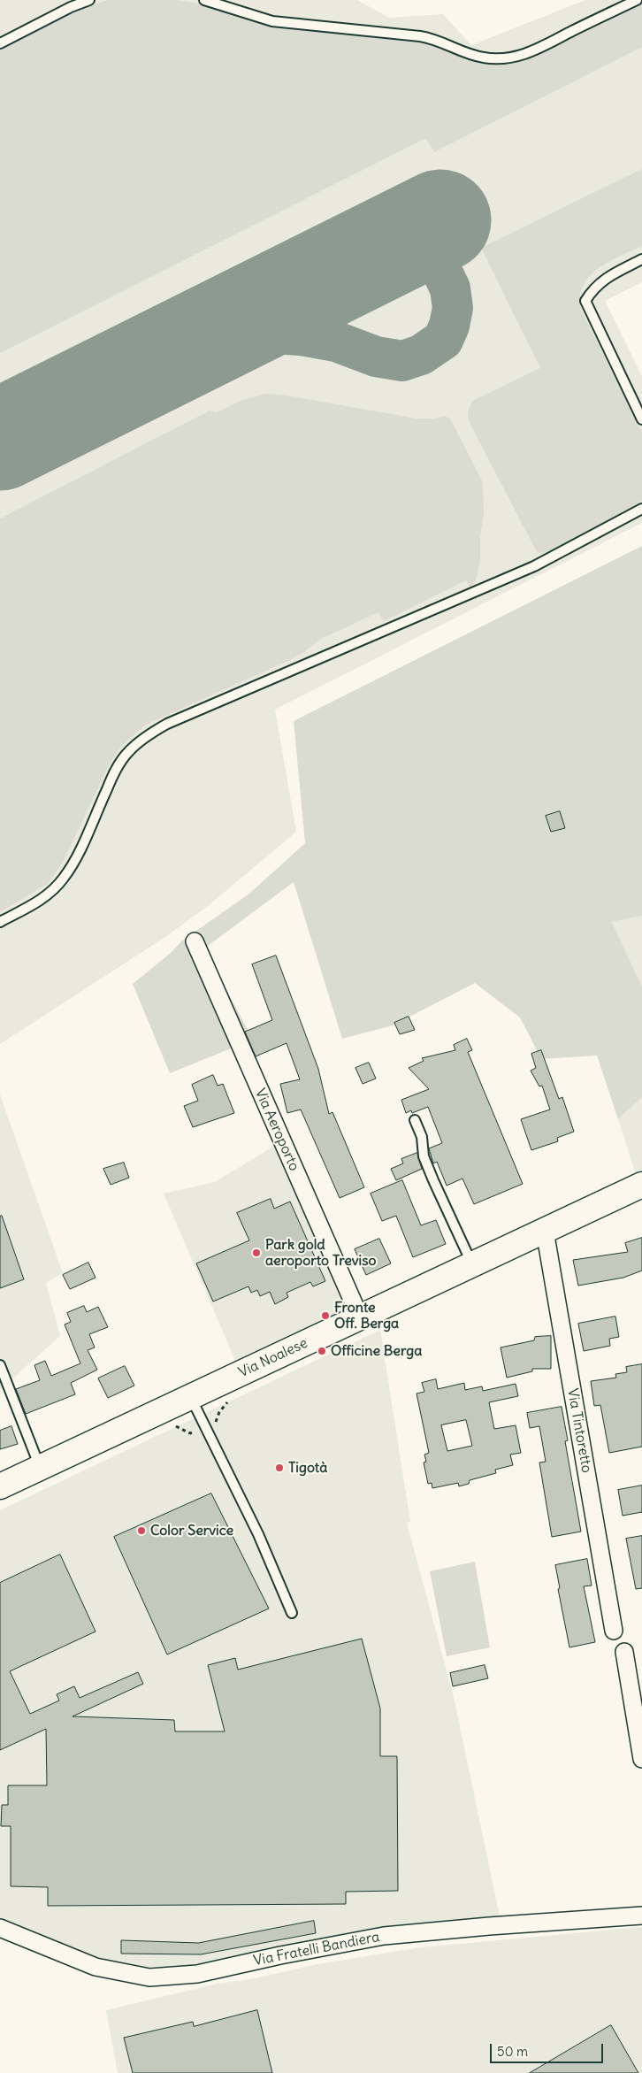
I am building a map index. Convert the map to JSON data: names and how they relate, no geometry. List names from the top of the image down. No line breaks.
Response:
{"streets":{"main road":["Via Noalese"],"street":["Via Aeroporto","Via Tintoretto","Via Fratelli Bandiera"]},"crossings":[["Via Aeroporto","Via Noalese"],["Via Noalese","Via Tintoretto"]],"places":["Park gold aeroporto Treviso","Fronte Off. Berga","Officine Berga","Tigotà","Color Service"],"scale_bar":"50 m"}
